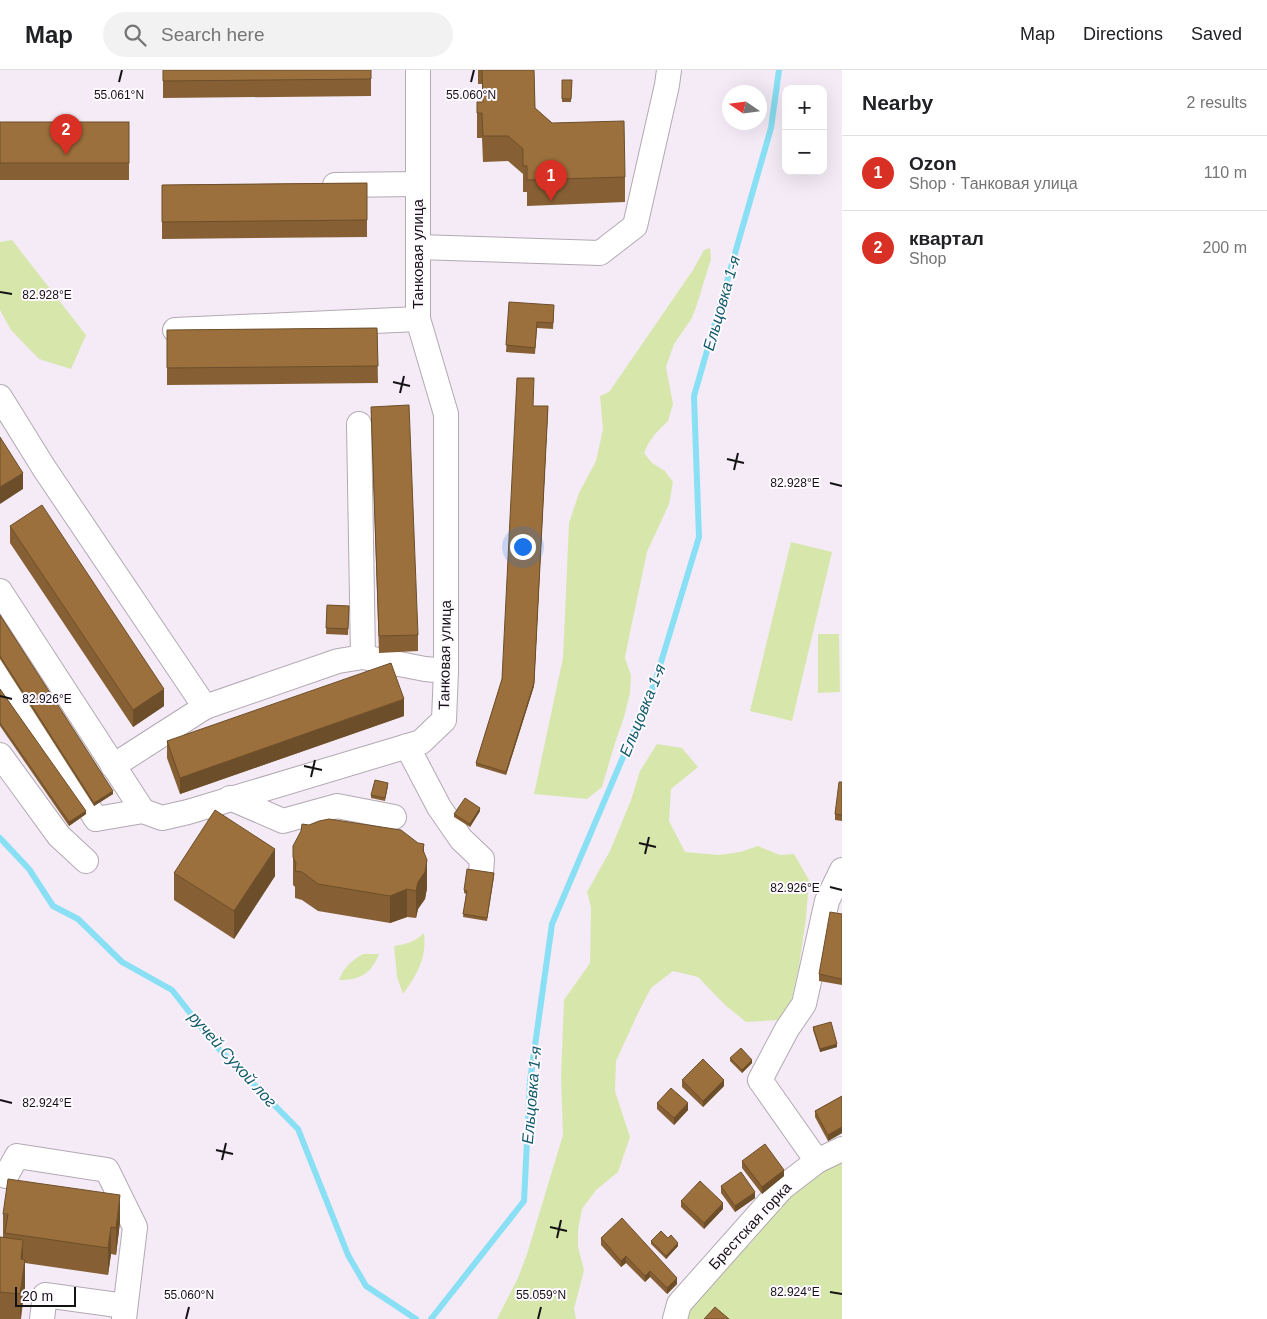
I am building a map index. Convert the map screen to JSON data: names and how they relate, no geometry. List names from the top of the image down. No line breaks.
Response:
{"streets":{"street":["Танковая улица","Брестская горка"]},"water":["Ельцовка 1-я","ручей Сухой лог"],"scale_bar":"20 m","north":"left","page":{"header":"Map","search":"Search here","nav":["Map","Directions","Saved"],"heading":["Nearby","2 results"],"map_buttons":["+","−"],"pins":["2","1"],"list":[{"mark":"1","name":"Ozon","note":"Shop · Танковая улица","value":"110 m"},{"mark":"2","name":"квартал","note":"Shop","value":"200 m"}],"scale":"20 m"},"coordinates":["55.060°N","55.061°N","82.928°E","82.926°E","82.924°E","55.059°N"]}
